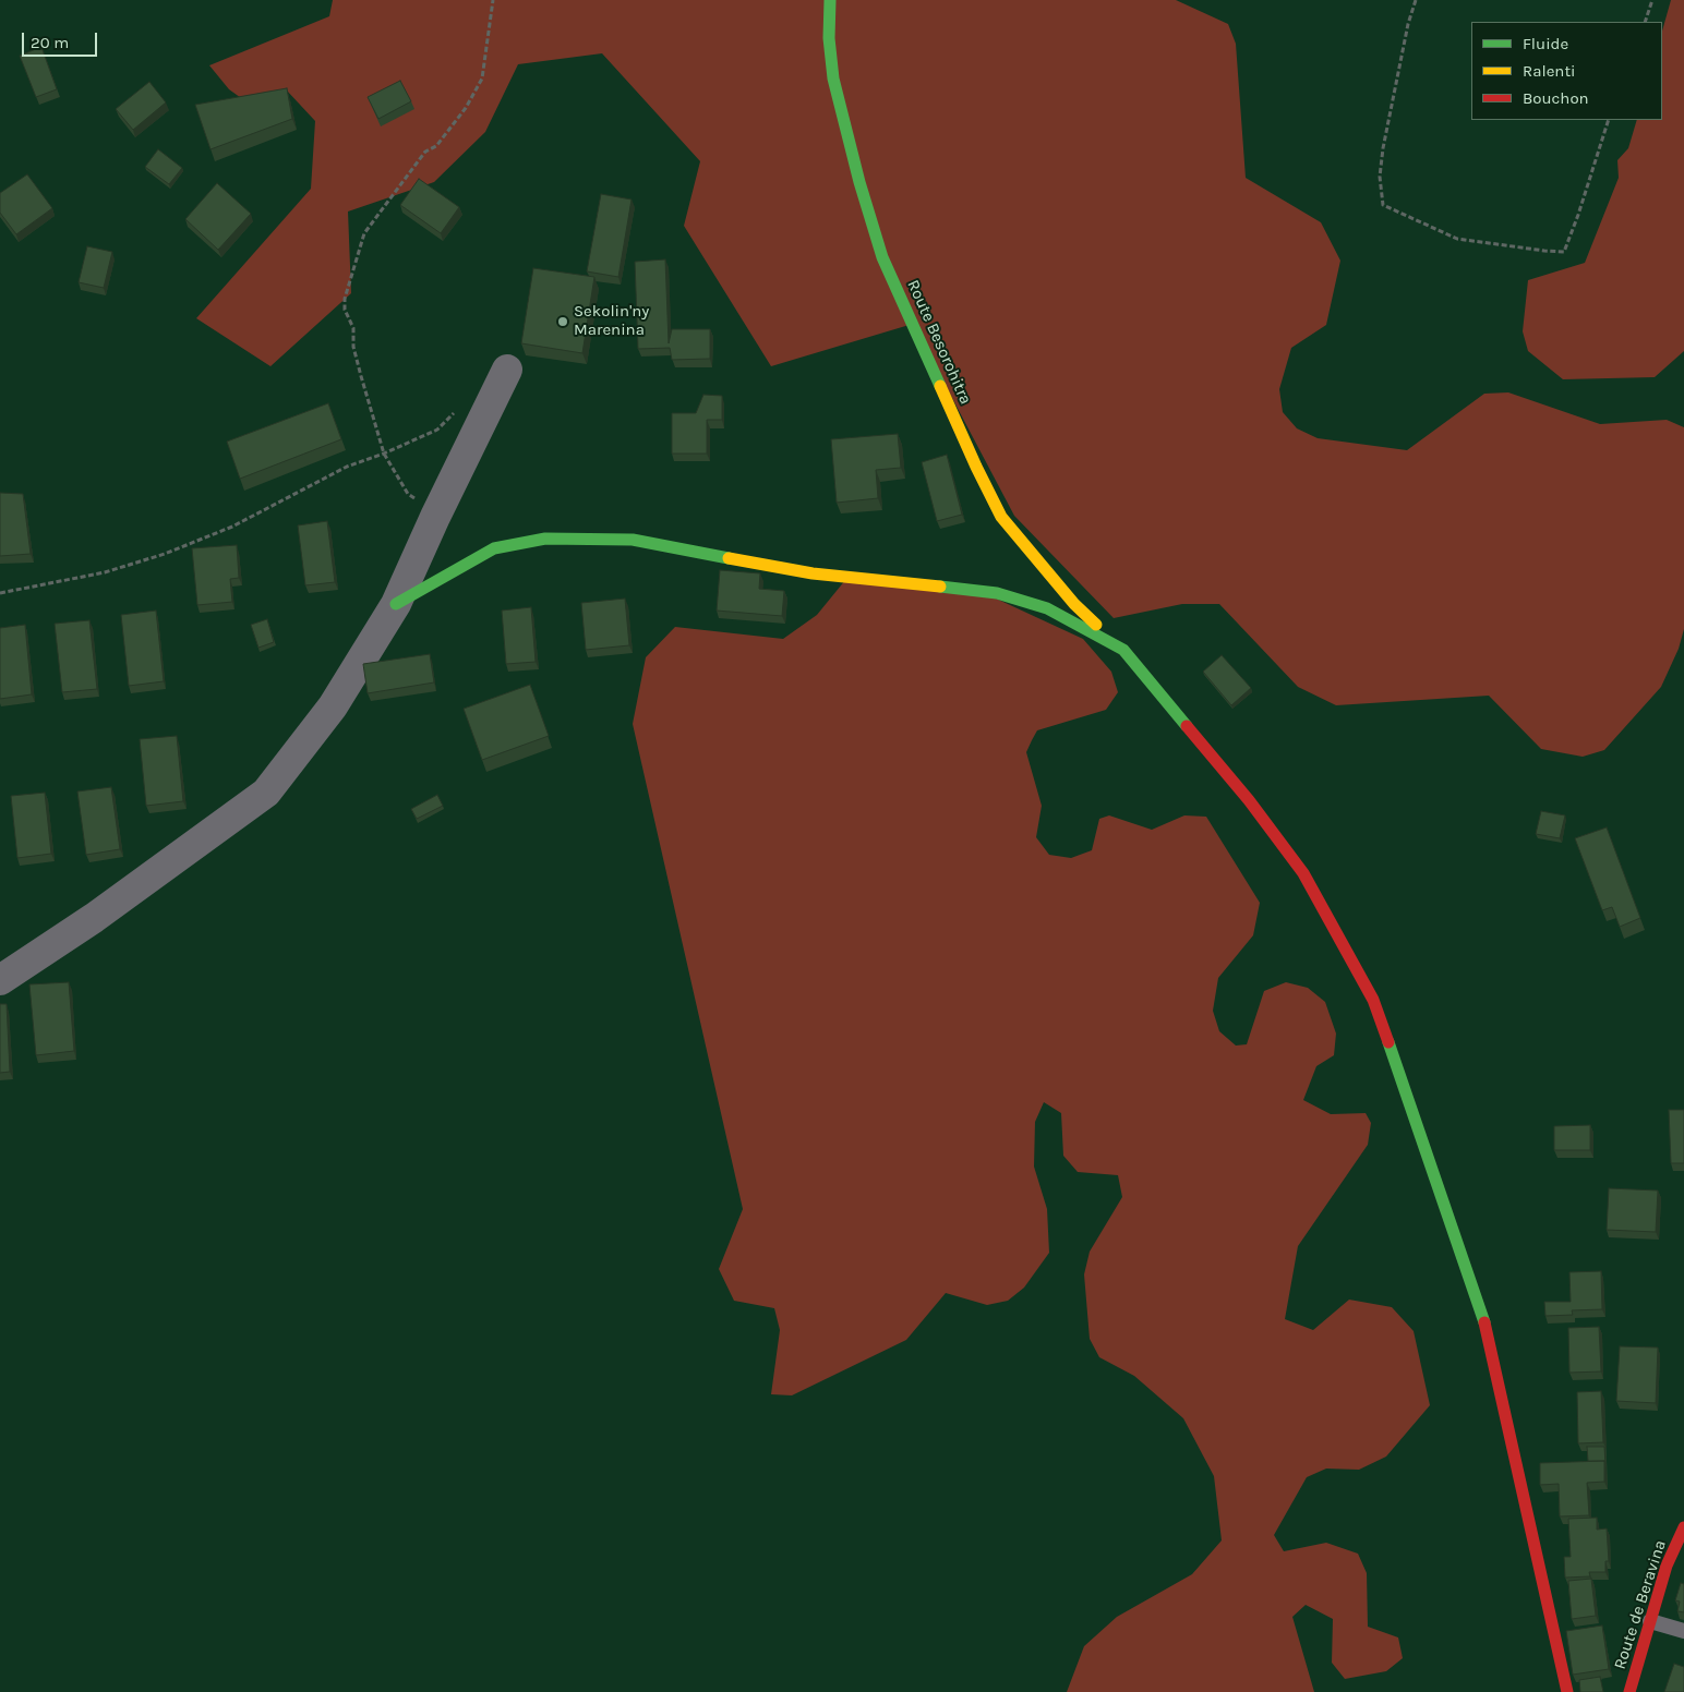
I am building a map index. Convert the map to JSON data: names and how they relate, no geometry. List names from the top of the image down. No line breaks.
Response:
{"streets":{"street":["Route Besorohitra","Route de Beravina"]},"places":["Sekolin'ny Marenina"],"legend":["Fluide","Ralenti","Bouchon"],"scale_bar":"20 m"}
